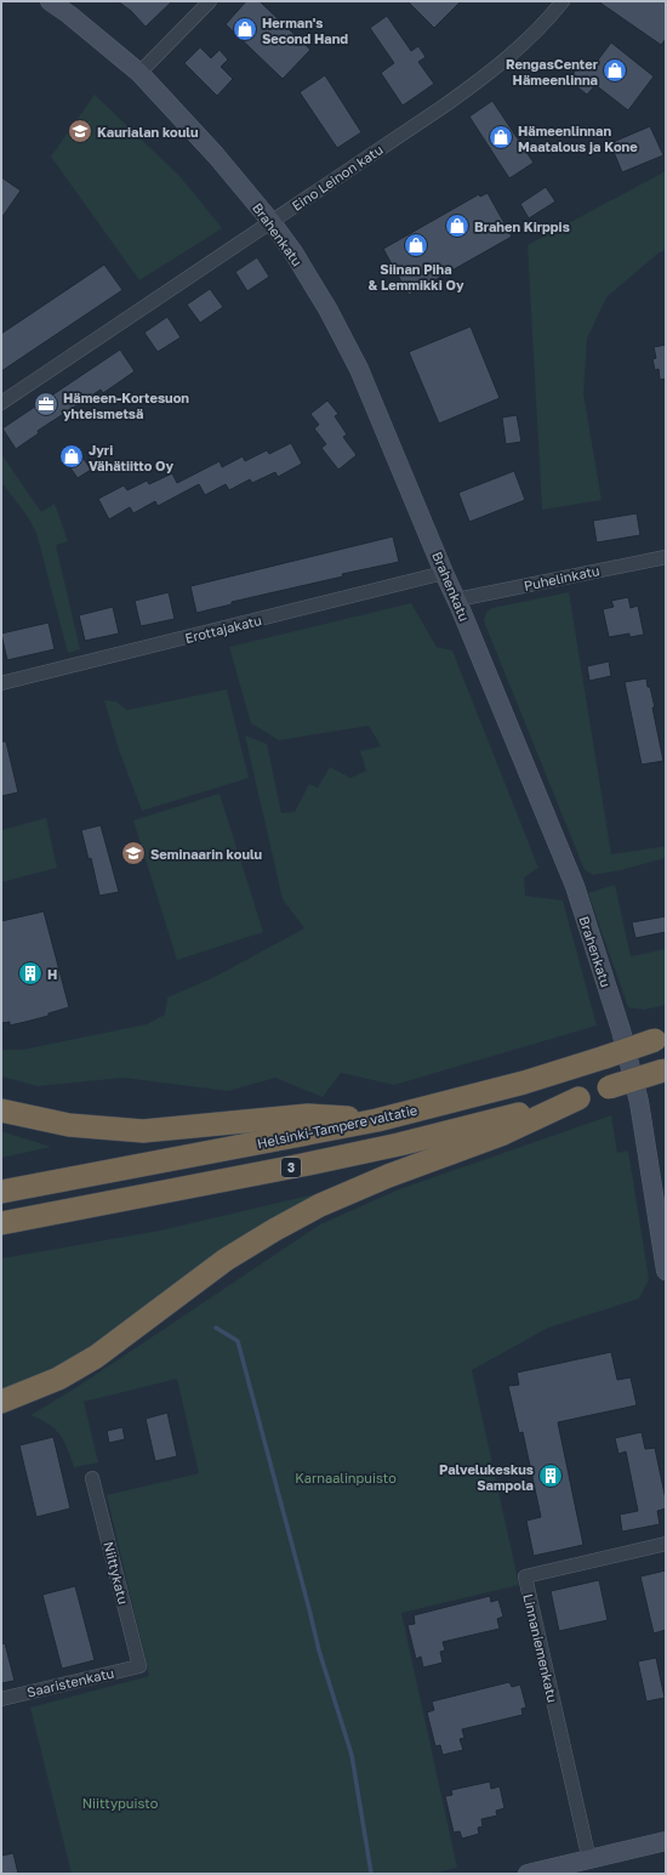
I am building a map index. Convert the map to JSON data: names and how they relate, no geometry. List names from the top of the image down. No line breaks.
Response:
{"streets":{"highway":["Helsinki-Tampere valtatie","3"],"main road":["Brahenkatu"],"street":["Eino Leinon katu","Puhelinkatu","Erottajakatu","Niittykatu","Linnaniemenkatu","Saaristenkatu"]},"crossings":[["Eino Leinon katu","Brahenkatu"],["Brahenkatu","Puhelinkatu"],["Brahenkatu","Erottajakatu"],["Niittykatu","Saaristenkatu"]],"parks":["Karnaalinpuisto","Niittypuisto"],"places":{"shop":["Herman's Second Hand","RengasCenter Hämeenlinna","Hämeenlinnan Maatalous ja Kone","Brahen Kirppis","Siinan Piha & Lemmikki Oy","Jyri Vähätiitto Oy"],"school or university":["Kaurialan koulu","Seminaarin koulu"],"office":["Hämeen-Kortesuon yhteismetsä"],"building":["H","Palvelukeskus Sampola"]}}
